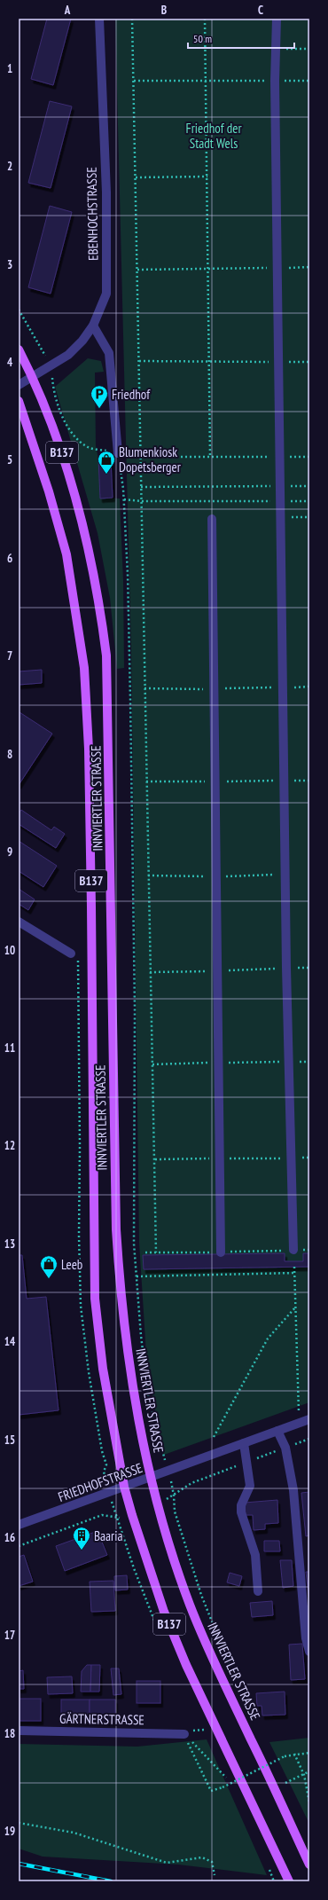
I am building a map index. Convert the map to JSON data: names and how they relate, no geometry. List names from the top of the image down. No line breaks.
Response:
{"streets":{"main road":["B137","INNVIERTLER STRASSE"],"street":["EBENHOCHSTRASSE","FRIEDHOFSTRASSE","GÄRTNERSTRASSE"]},"crossings":[["EBENHOCHSTRASSE","INNVIERTLER STRASSE"],["INNVIERTLER STRASSE","FRIEDHOFSTRASSE"]],"parks":["Friedhof der Stadt Wels"],"places":{"parking":["Friedhof"],"shop":["Blumenkiosk Dopetsberger","Leeb"],"building":["Baaria"]},"scale_bar":"50 m","grid":{"columns":["A","B","C"],"rows":["1","2","3","4","5","6","7","8","9","10","11","12","13","14","15","16","17","18","19"]}}
